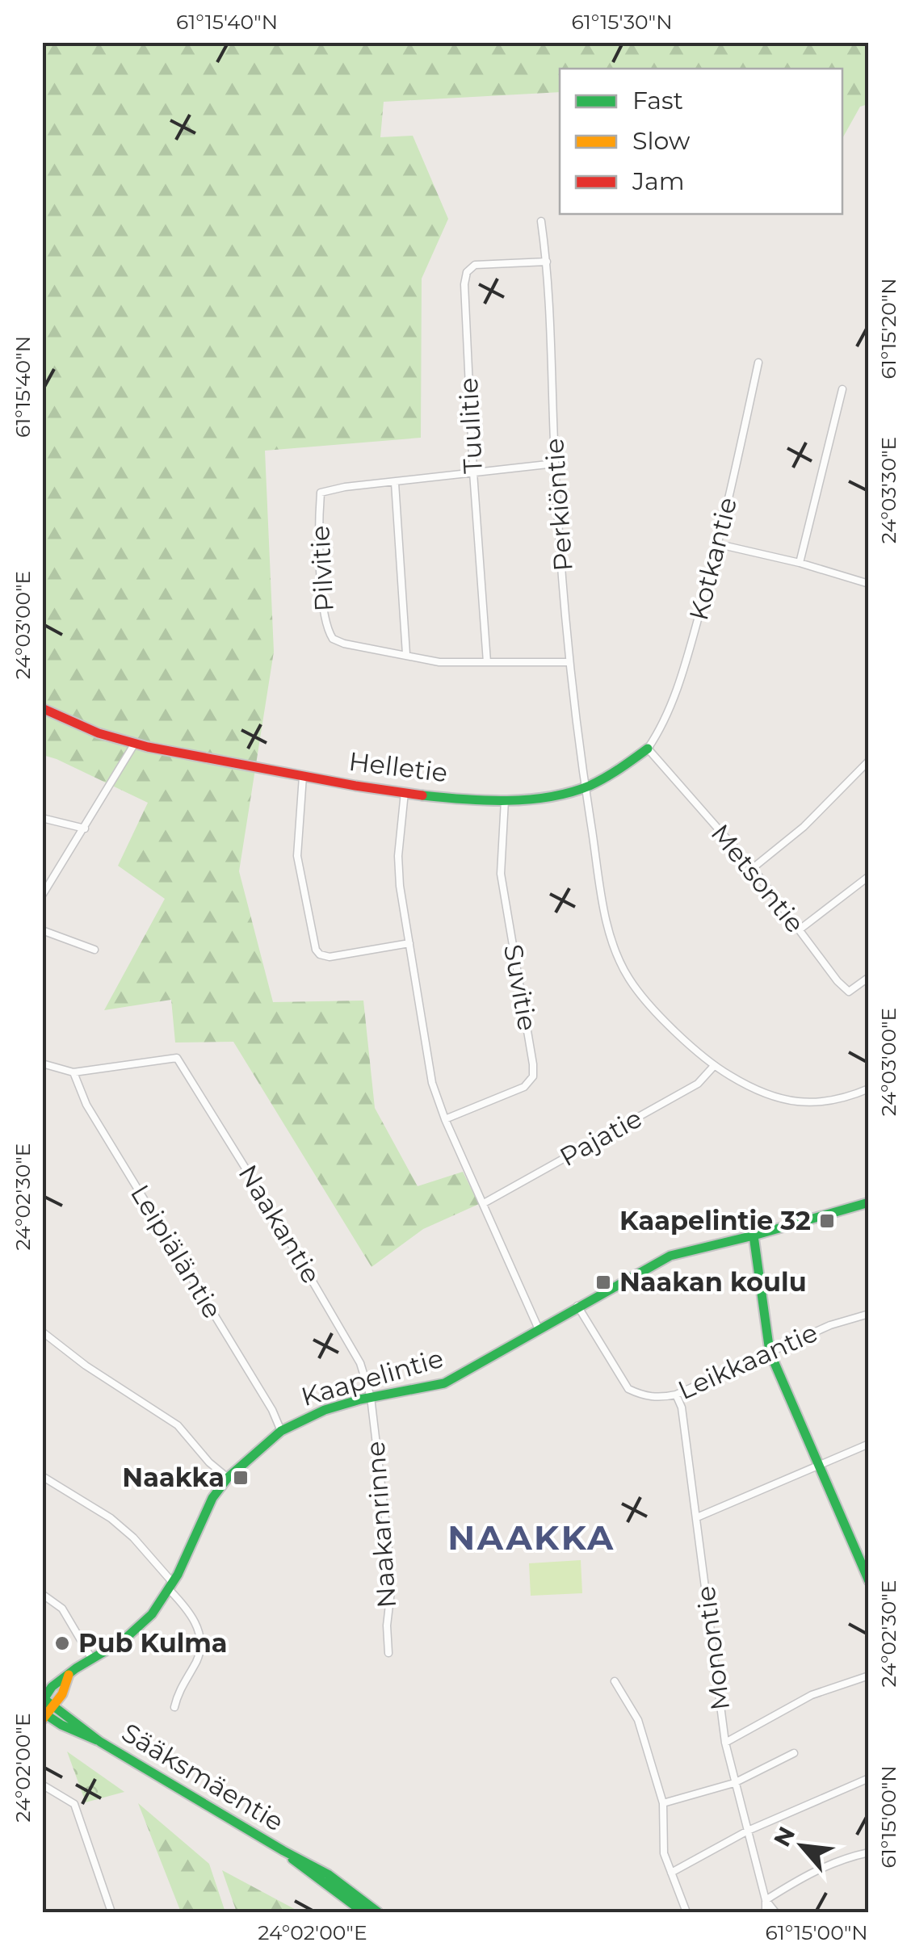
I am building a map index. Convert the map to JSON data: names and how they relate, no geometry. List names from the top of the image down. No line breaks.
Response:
{"streets":{"street":["Tuulitie","Perkiöntie","Kotkantie","Pilvitie","Helletie","Metsontie","Suvitie","Pajatie","Naakantie","Leipiäläntie","Leikkaantie","Kaapelintie","Naakanrinne","Monontie","Sääksmäentie"]},"crossings":[["Tuulitie","Perkiöntie"],["Tuulitie","Pilvitie"],["Perkiöntie","Pilvitie"],["Perkiöntie","Helletie"],["Perkiöntie","Pajatie"],["Kotkantie","Helletie"],["Kotkantie","Metsontie"],["Helletie","Metsontie"],["Helletie","Suvitie"],["Naakantie","Leipiäläntie"],["Naakantie","Kaapelintie"],["Naakantie","Naakanrinne"],["Leipiäläntie","Kaapelintie"],["Leikkaantie","Kaapelintie"],["Leikkaantie","Monontie"],["Kaapelintie","Naakanrinne"],["Kaapelintie","Sääksmäentie"]],"districts":["NAAKKA"],"places":{"transit":["Kaapelintie 32","Naakan koulu","Naakka"],"other":["Pub Kulma"]},"legend":["Fast","Slow","Jam"],"north":"top left","coordinates":["61°15'40\"N","61°15'30\"N","61°15'20\"N","24°03'30\"E","24°03'00\"E","24°02'30\"E","24°02'00\"E","61°15'00\"N"]}
